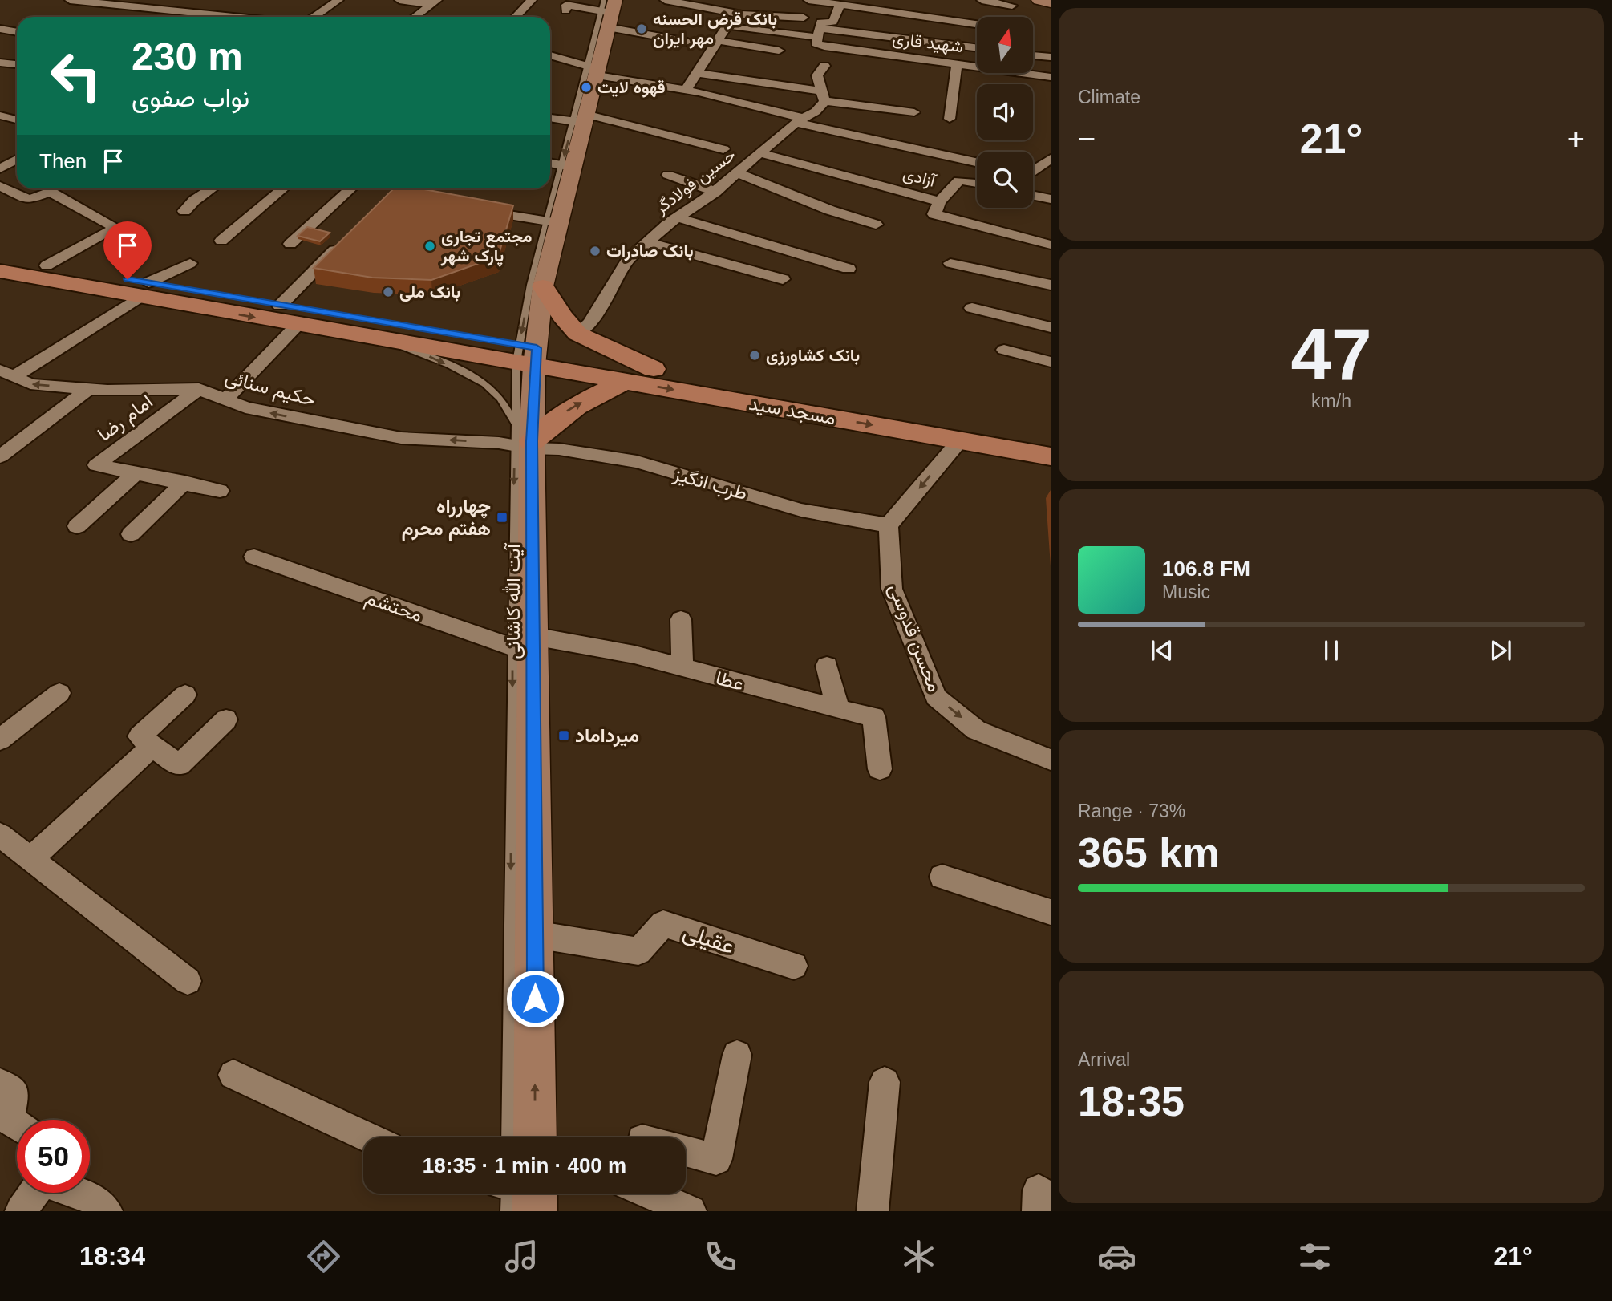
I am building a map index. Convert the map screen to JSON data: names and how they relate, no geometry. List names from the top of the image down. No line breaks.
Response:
{"streets":{"main road":["مسجد سید","آیت الله کاشانی"],"street":["شهید قاری","آزادی","حسین فولادگر","حکیم سنائی","امام رضا","طرب انگیز","محتشم","محسن قدوسی","عطا","عقیلی"]},"crossings":[["آزادی","حسین فولادگر"],["حکیم سنائی","امام رضا"],["حکیم سنائی","طرب انگیز"],["حکیم سنائی","آیت الله کاشانی"],["مسجد سید","آیت الله کاشانی"],["طرب انگیز","آیت الله کاشانی"],["طرب انگیز","محسن قدوسی"],["آیت الله کاشانی","محتشم"],["آیت الله کاشانی","عطا"],["آیت الله کاشانی","عقیلی"],["محتشم","عطا"]],"one_way":["حکیم سنائی","محسن قدوسی"],"places":{"other":["بانک قرض الحسنه مهر ایران","قهوه لایت","مجتمع تجاری پارک شهر","بانک صادرات","بانک ملی","بانک کشاورزی"],"transit":["چهارراه هفتم محرم","میرداماد"]},"north":"top","page":{"tile":["Climate",["47","km/h"],["Range · 73%","365 km"],["Arrival","18:35"]],"turn":["230 m","نواب صفوی"],"heat":["−","21°","+"],"then":"Then","song":["106.8 FM","Music"],"limit":"50","trip":"18:35 · 1 min · 400 m","tabs":["18:34","21°"]}}
